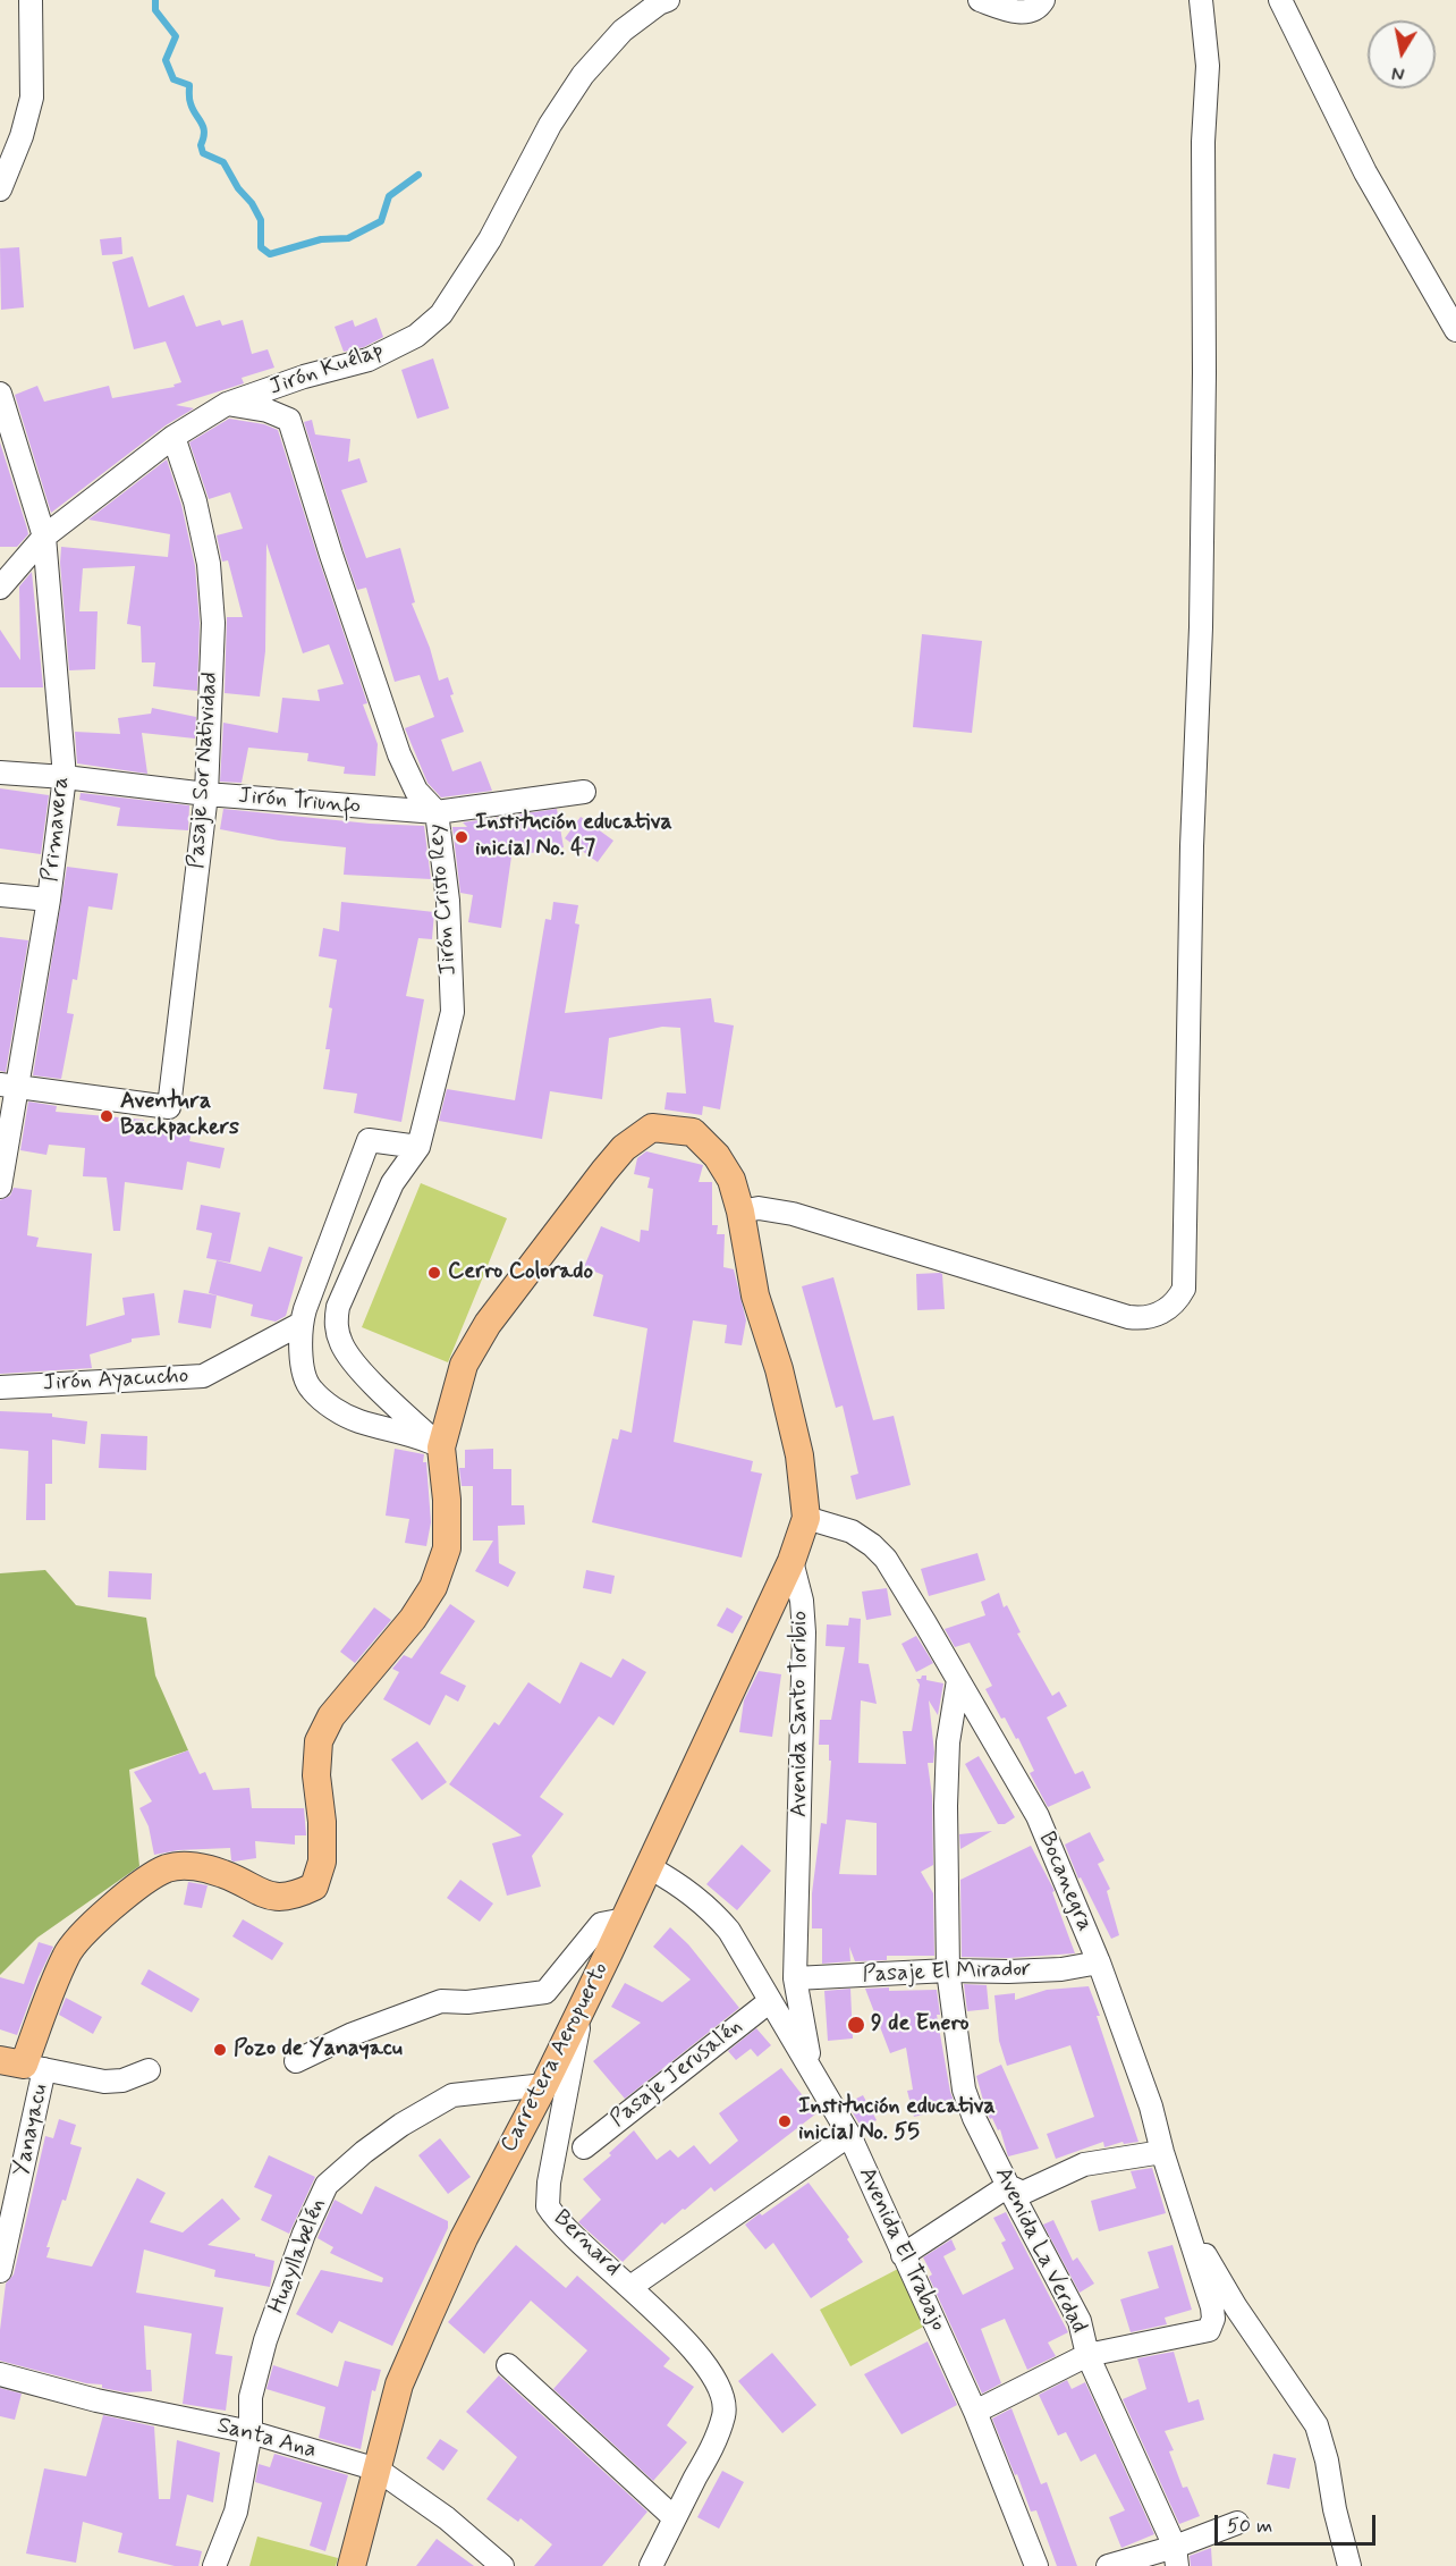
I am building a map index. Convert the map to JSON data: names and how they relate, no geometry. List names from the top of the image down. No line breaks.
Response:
{"streets":{"main road":["Carretera Aeropuerto"],"street":["Jirón Kuélap","Pasaje Sor Natividad","Jirón Triunfo","Primavera","Jirón Cristo Rey","Jirón Ayacucho","Avenida Santo Toribio","Bocanegra","Pasaje El Mirador","Pasaje Jerusalén","Yanayacu","Bernard","Avenida El Trabajo","Avenida La Verdad","Huayllabelén","Santa Ana"]},"crossings":[["Jirón Kuélap","Pasaje Sor Natividad"],["Jirón Kuélap","Primavera"],["Jirón Kuélap","Jirón Cristo Rey"],["Pasaje Sor Natividad","Jirón Triunfo"],["Pasaje Sor Natividad","Primavera"],["Jirón Triunfo","Primavera"],["Jirón Triunfo","Jirón Cristo Rey"],["Avenida Santo Toribio","Pasaje El Mirador"],["Avenida Santo Toribio","Carretera Aeropuerto"],["Avenida Santo Toribio","Avenida El Trabajo"],["Bocanegra","Pasaje El Mirador"],["Bocanegra","Avenida La Verdad"],["Pasaje El Mirador","Avenida La Verdad"],["Carretera Aeropuerto","Bernard"],["Carretera Aeropuerto","Avenida El Trabajo"],["Carretera Aeropuerto","Huayllabelén"],["Carretera Aeropuerto","Santa Ana"],["Pasaje Jerusalén","Avenida El Trabajo"],["Huayllabelén","Santa Ana"]],"places":["Institución educativa inicial No. 47","Aventura Backpackers","Cerro Colorado","9 de Enero","Pozo de Yanayacu","Institución educativa inicial No. 55"],"scale_bar":"50 m","north":"bottom"}
